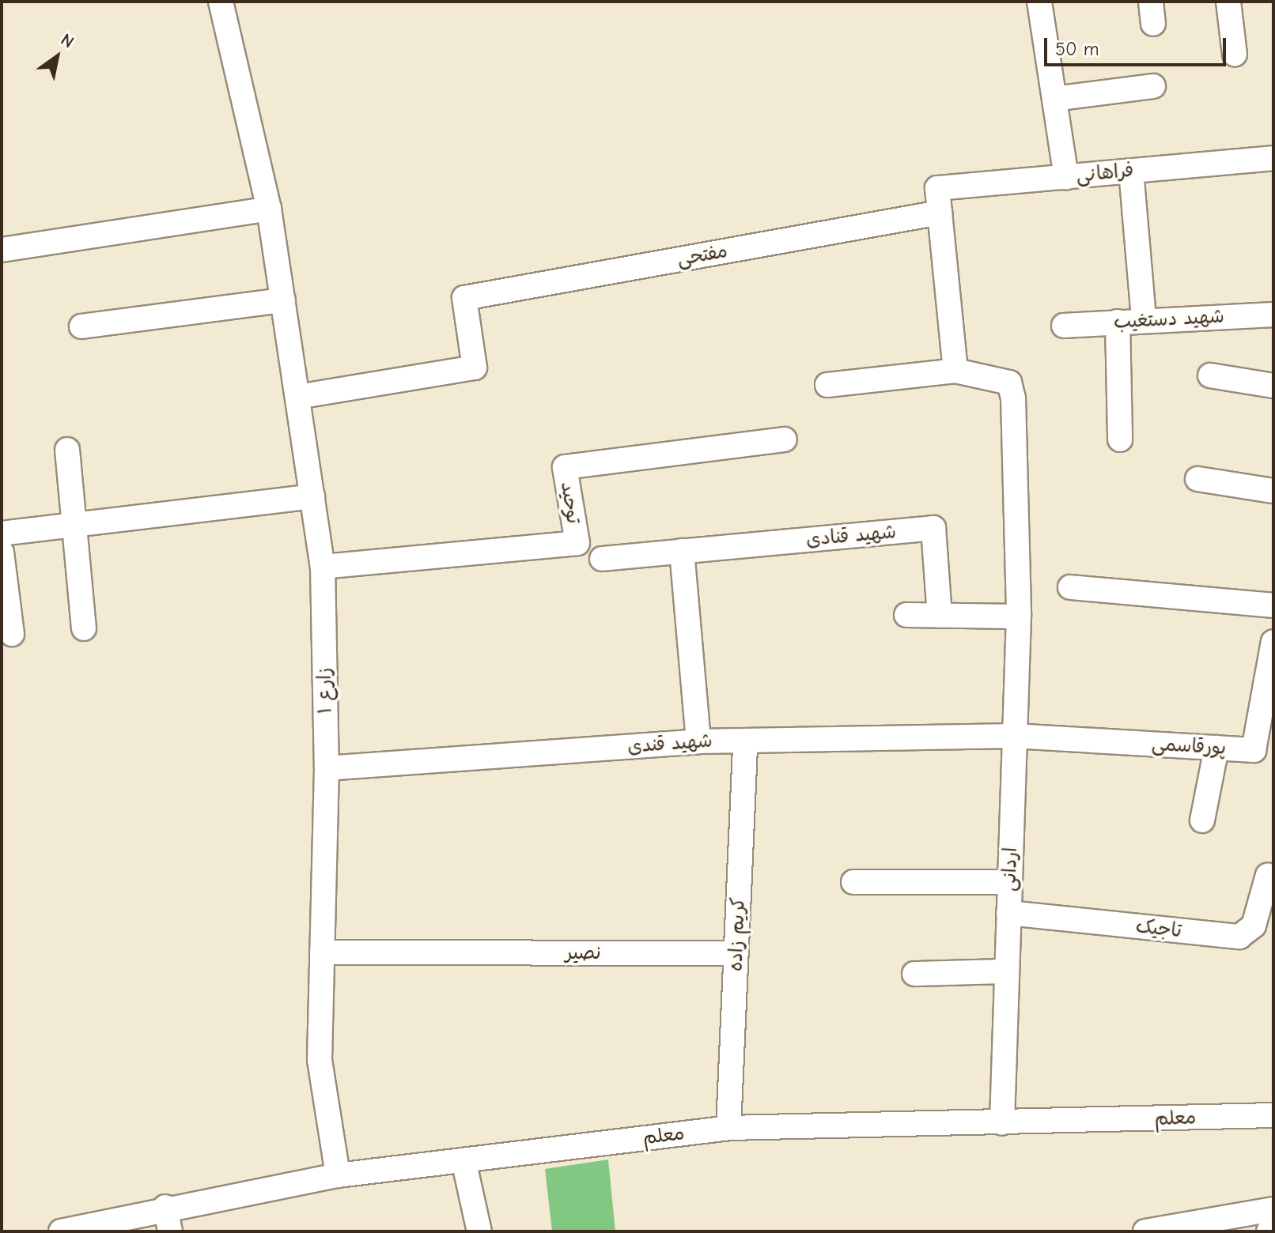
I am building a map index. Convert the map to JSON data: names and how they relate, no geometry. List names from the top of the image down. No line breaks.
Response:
{"streets":{"street":["فراهانی","مفتحی","شهید دستغیب","توحید","شهید قنادی","زارع ۱","شهید قندی","پورقاسمی","اردانی","تاجیک","کریم زاده","نصیر","معلم"]},"crossings":[["فراهانی","مفتحی"],["مفتحی","زارع ۱"],["توحید","زارع ۱"],["زارع ۱","شهید قندی"],["زارع ۱","نصیر"],["زارع ۱","معلم"],["شهید قندی","پورقاسمی"],["شهید قندی","اردانی"],["شهید قندی","کریم زاده"],["پورقاسمی","اردانی"],["اردانی","تاجیک"],["اردانی","معلم"],["کریم زاده","نصیر"],["کریم زاده","معلم"]],"scale_bar":"50 m","north":"top right"}
